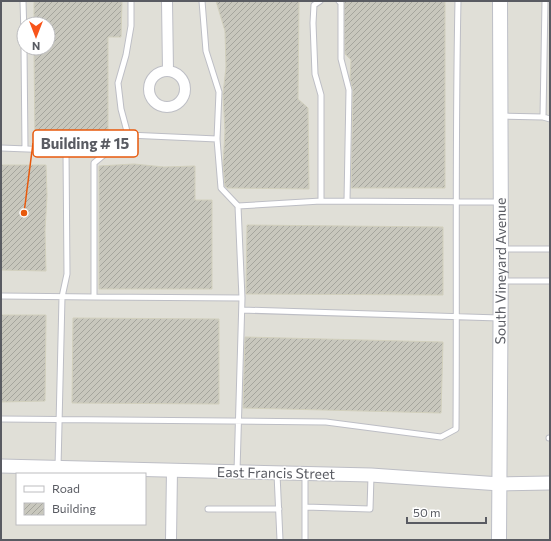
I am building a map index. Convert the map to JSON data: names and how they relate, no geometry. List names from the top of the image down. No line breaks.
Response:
{"streets":{"main road":["South Vineyard Avenue"],"street":["East Francis Street"]},"crossings":[["South Vineyard Avenue","East Francis Street"]],"places":["Building # 15"],"legend":["Road","Building"],"scale_bar":"50 m","north":"bottom"}
